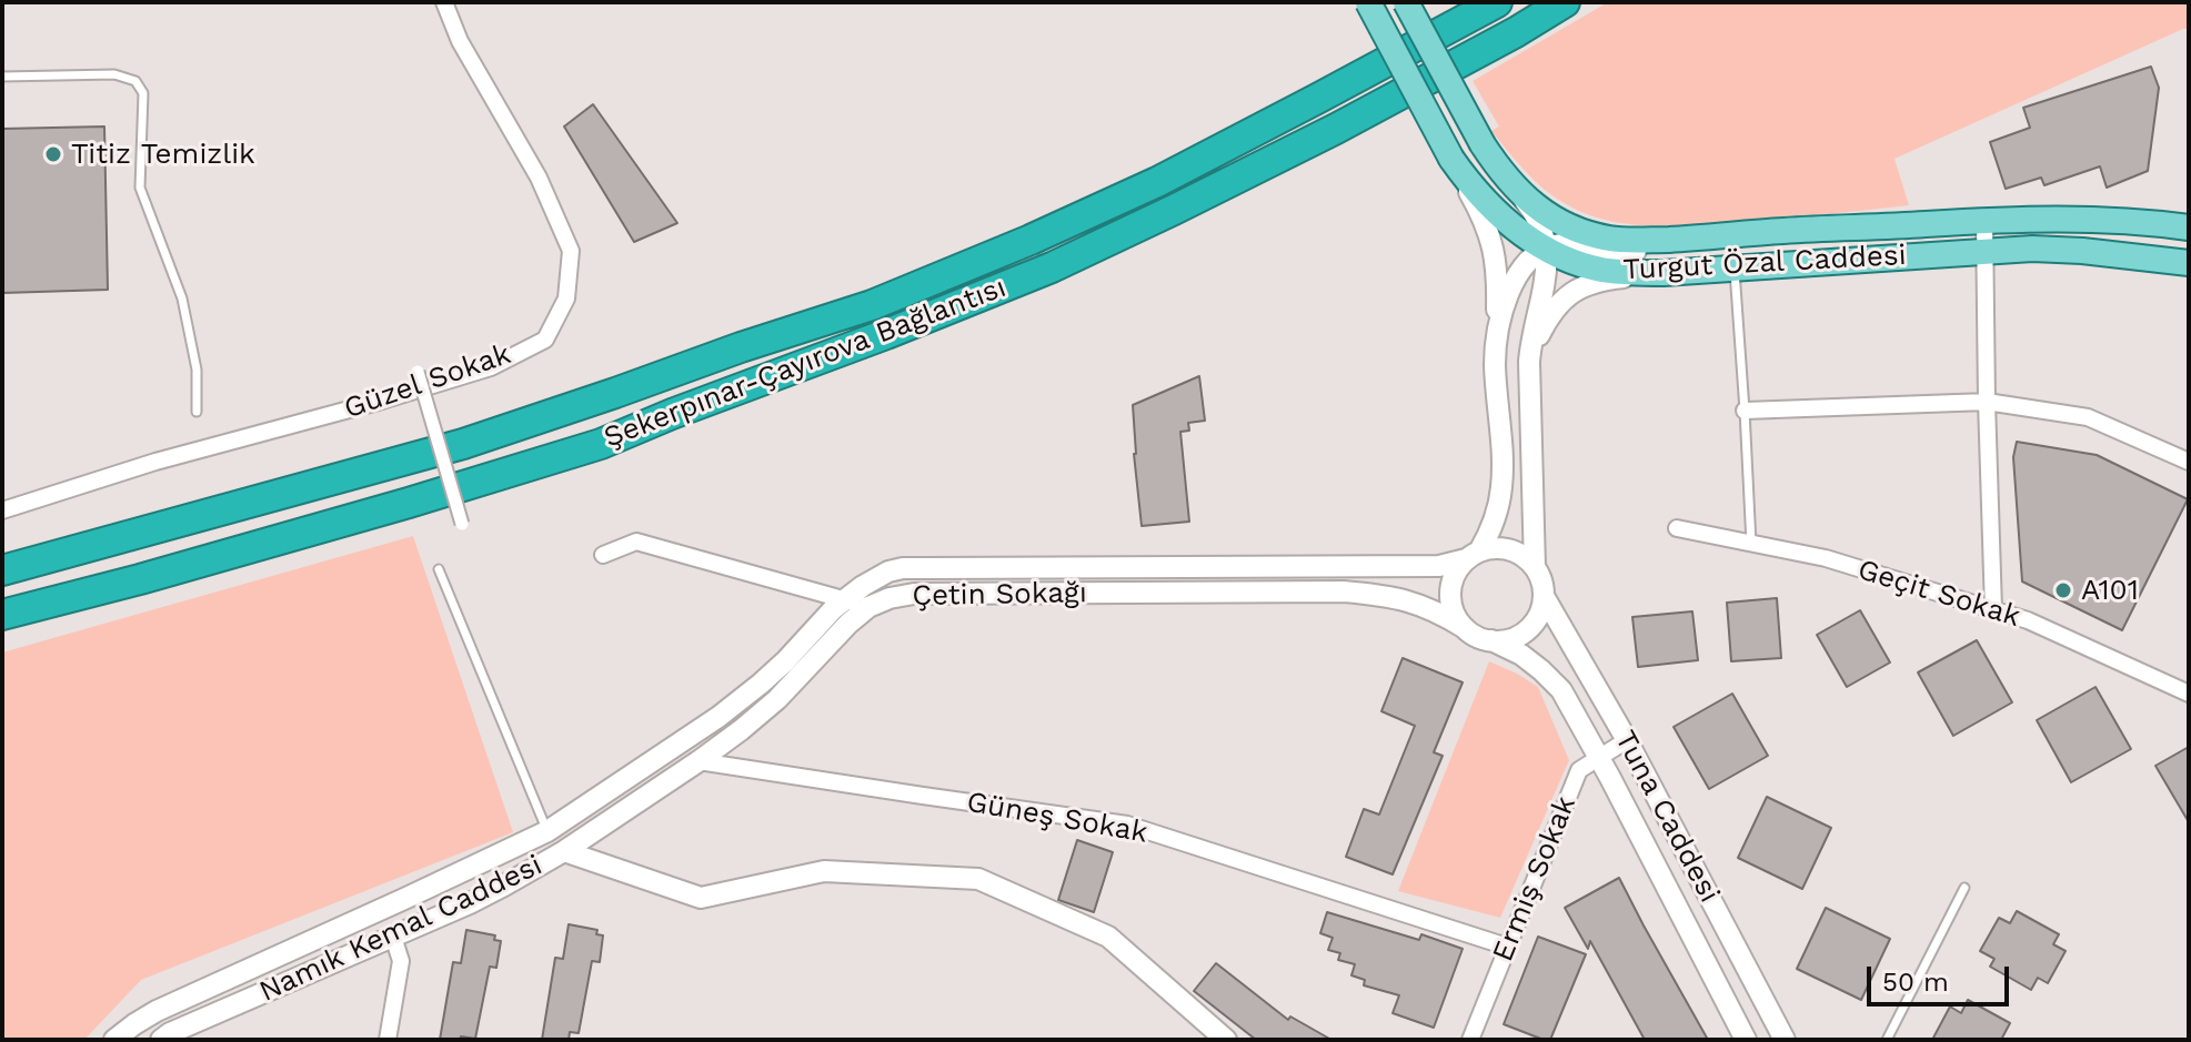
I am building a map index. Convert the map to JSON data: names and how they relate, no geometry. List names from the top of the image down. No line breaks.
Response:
{"streets":{"highway":["Şekerpınar-Çayırova Bağlantısı"],"main road":["Turgut Özal Caddesi"],"street":["Güzel Sokak","Geçit Sokak","Çetin Sokağı","Tuna Caddesi","Güneş Sokak","Ermiş Sokak","Namık Kemal Caddesi"]},"crossings":[["Çetin Sokağı","Tuna Caddesi"],["Çetin Sokağı","Güneş Sokak"],["Çetin Sokağı","Namık Kemal Caddesi"],["Tuna Caddesi","Ermiş Sokak"],["Tuna Caddesi","Namık Kemal Caddesi"],["Güneş Sokak","Ermiş Sokak"]],"places":["Titiz Temizlik","A101"],"scale_bar":"50 m"}
